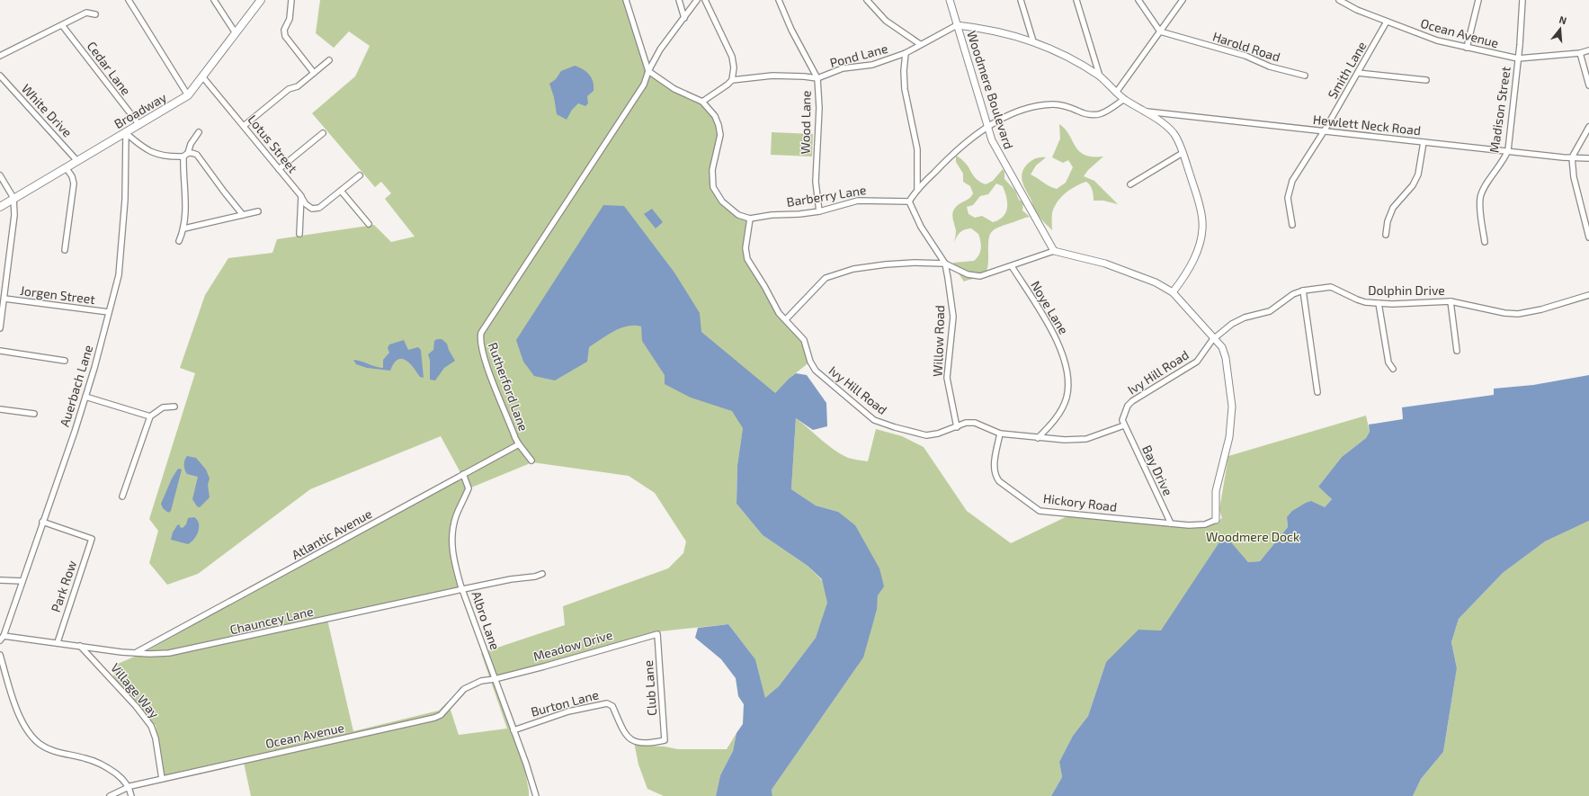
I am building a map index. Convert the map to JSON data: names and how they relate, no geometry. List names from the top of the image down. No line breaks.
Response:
{"streets":{"main road":["Broadway"],"street":["Ocean Avenue","Harold Road","Pond Lane","Cedar Lane","Smith Lane","Woodmere Boulevard","Madison Street","White Drive","Wood Lane","Hewlett Neck Road","Lotus Street","Barberry Lane","Dolphin Drive","Jorgen Street","Noye Lane","Willow Road","Ivy Hill Road","Auerbach Lane","Rutherford Lane","Bay Drive","Hickory Road","Atlantic Avenue","Park Row","Chauncey Lane","Albro Lane","Meadow Drive","Club Lane","Village Way","Burton Lane"]},"crossings":[["Ocean Avenue","Smith Lane"],["Ocean Avenue","Madison Street"],["Ocean Avenue","Albro Lane"],["Ocean Avenue","Meadow Drive"],["Ocean Avenue","Village Way"],["Pond Lane","Woodmere Boulevard"],["Pond Lane","Wood Lane"],["Cedar Lane","Broadway"],["Smith Lane","Hewlett Neck Road"],["Madison Street","Hewlett Neck Road"],["White Drive","Broadway"],["Broadway","Lotus Street"],["Broadway","Auerbach Lane"],["Wood Lane","Barberry Lane"],["Barberry Lane","Willow Road"],["Barberry Lane","Ivy Hill Road"],["Dolphin Drive","Ivy Hill Road"],["Jorgen Street","Auerbach Lane"],["Noye Lane","Ivy Hill Road"],["Willow Road","Ivy Hill Road"],["Ivy Hill Road","Bay Drive"],["Ivy Hill Road","Hickory Road"],["Auerbach Lane","Park Row"],["Auerbach Lane","Chauncey Lane"],["Rutherford Lane","Atlantic Avenue"],["Bay Drive","Hickory Road"],["Atlantic Avenue","Chauncey Lane"],["Atlantic Avenue","Albro Lane"],["Park Row","Chauncey Lane"],["Chauncey Lane","Albro Lane"],["Chauncey Lane","Village Way"],["Albro Lane","Meadow Drive"],["Albro Lane","Burton Lane"],["Meadow Drive","Club Lane"],["Club Lane","Burton Lane"]],"parks":["Woodmere Dock"],"north":"top"}
